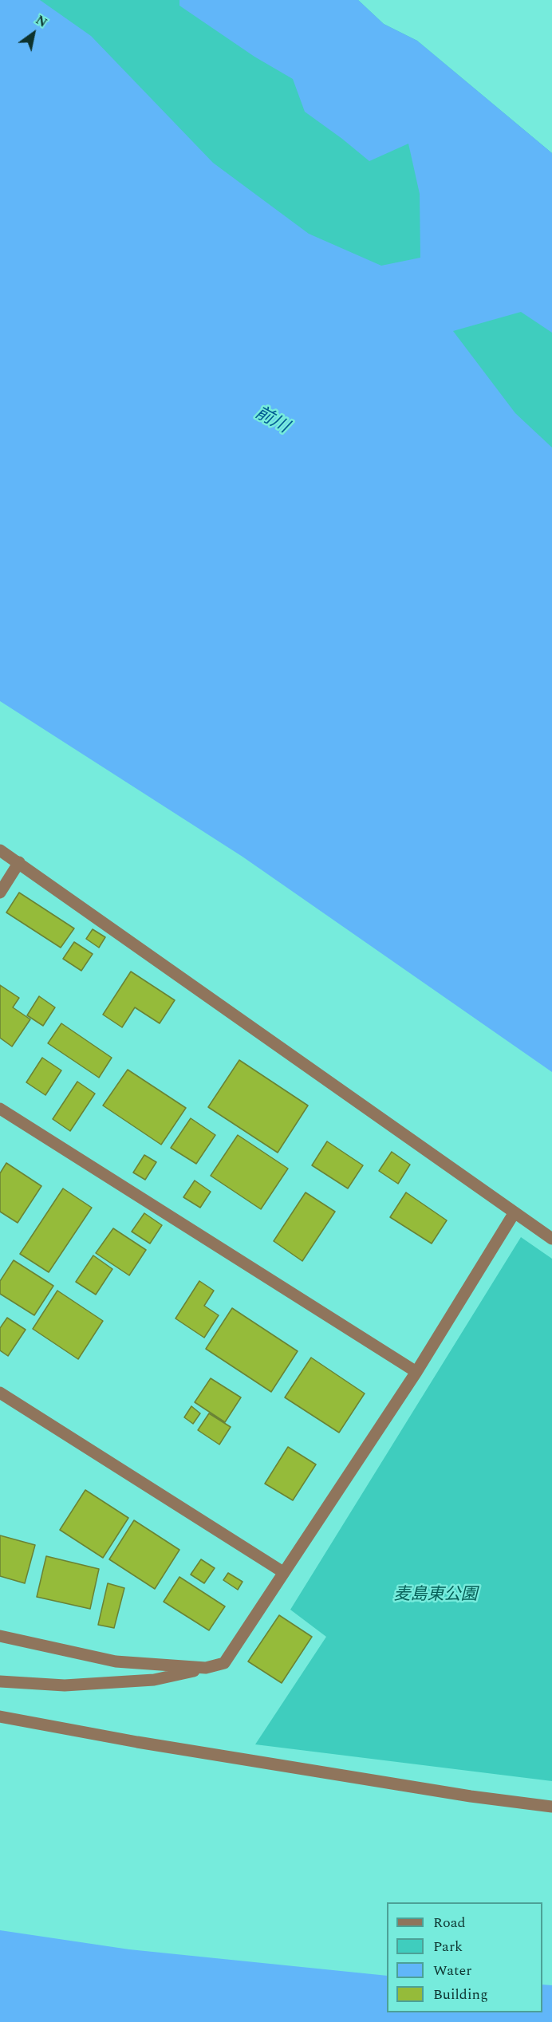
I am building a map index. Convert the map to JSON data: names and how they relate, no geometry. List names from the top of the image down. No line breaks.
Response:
{"water":["前川"],"parks":["麦島東公園"],"legend":["Road","Park","Water","Building"],"north":"top right"}
